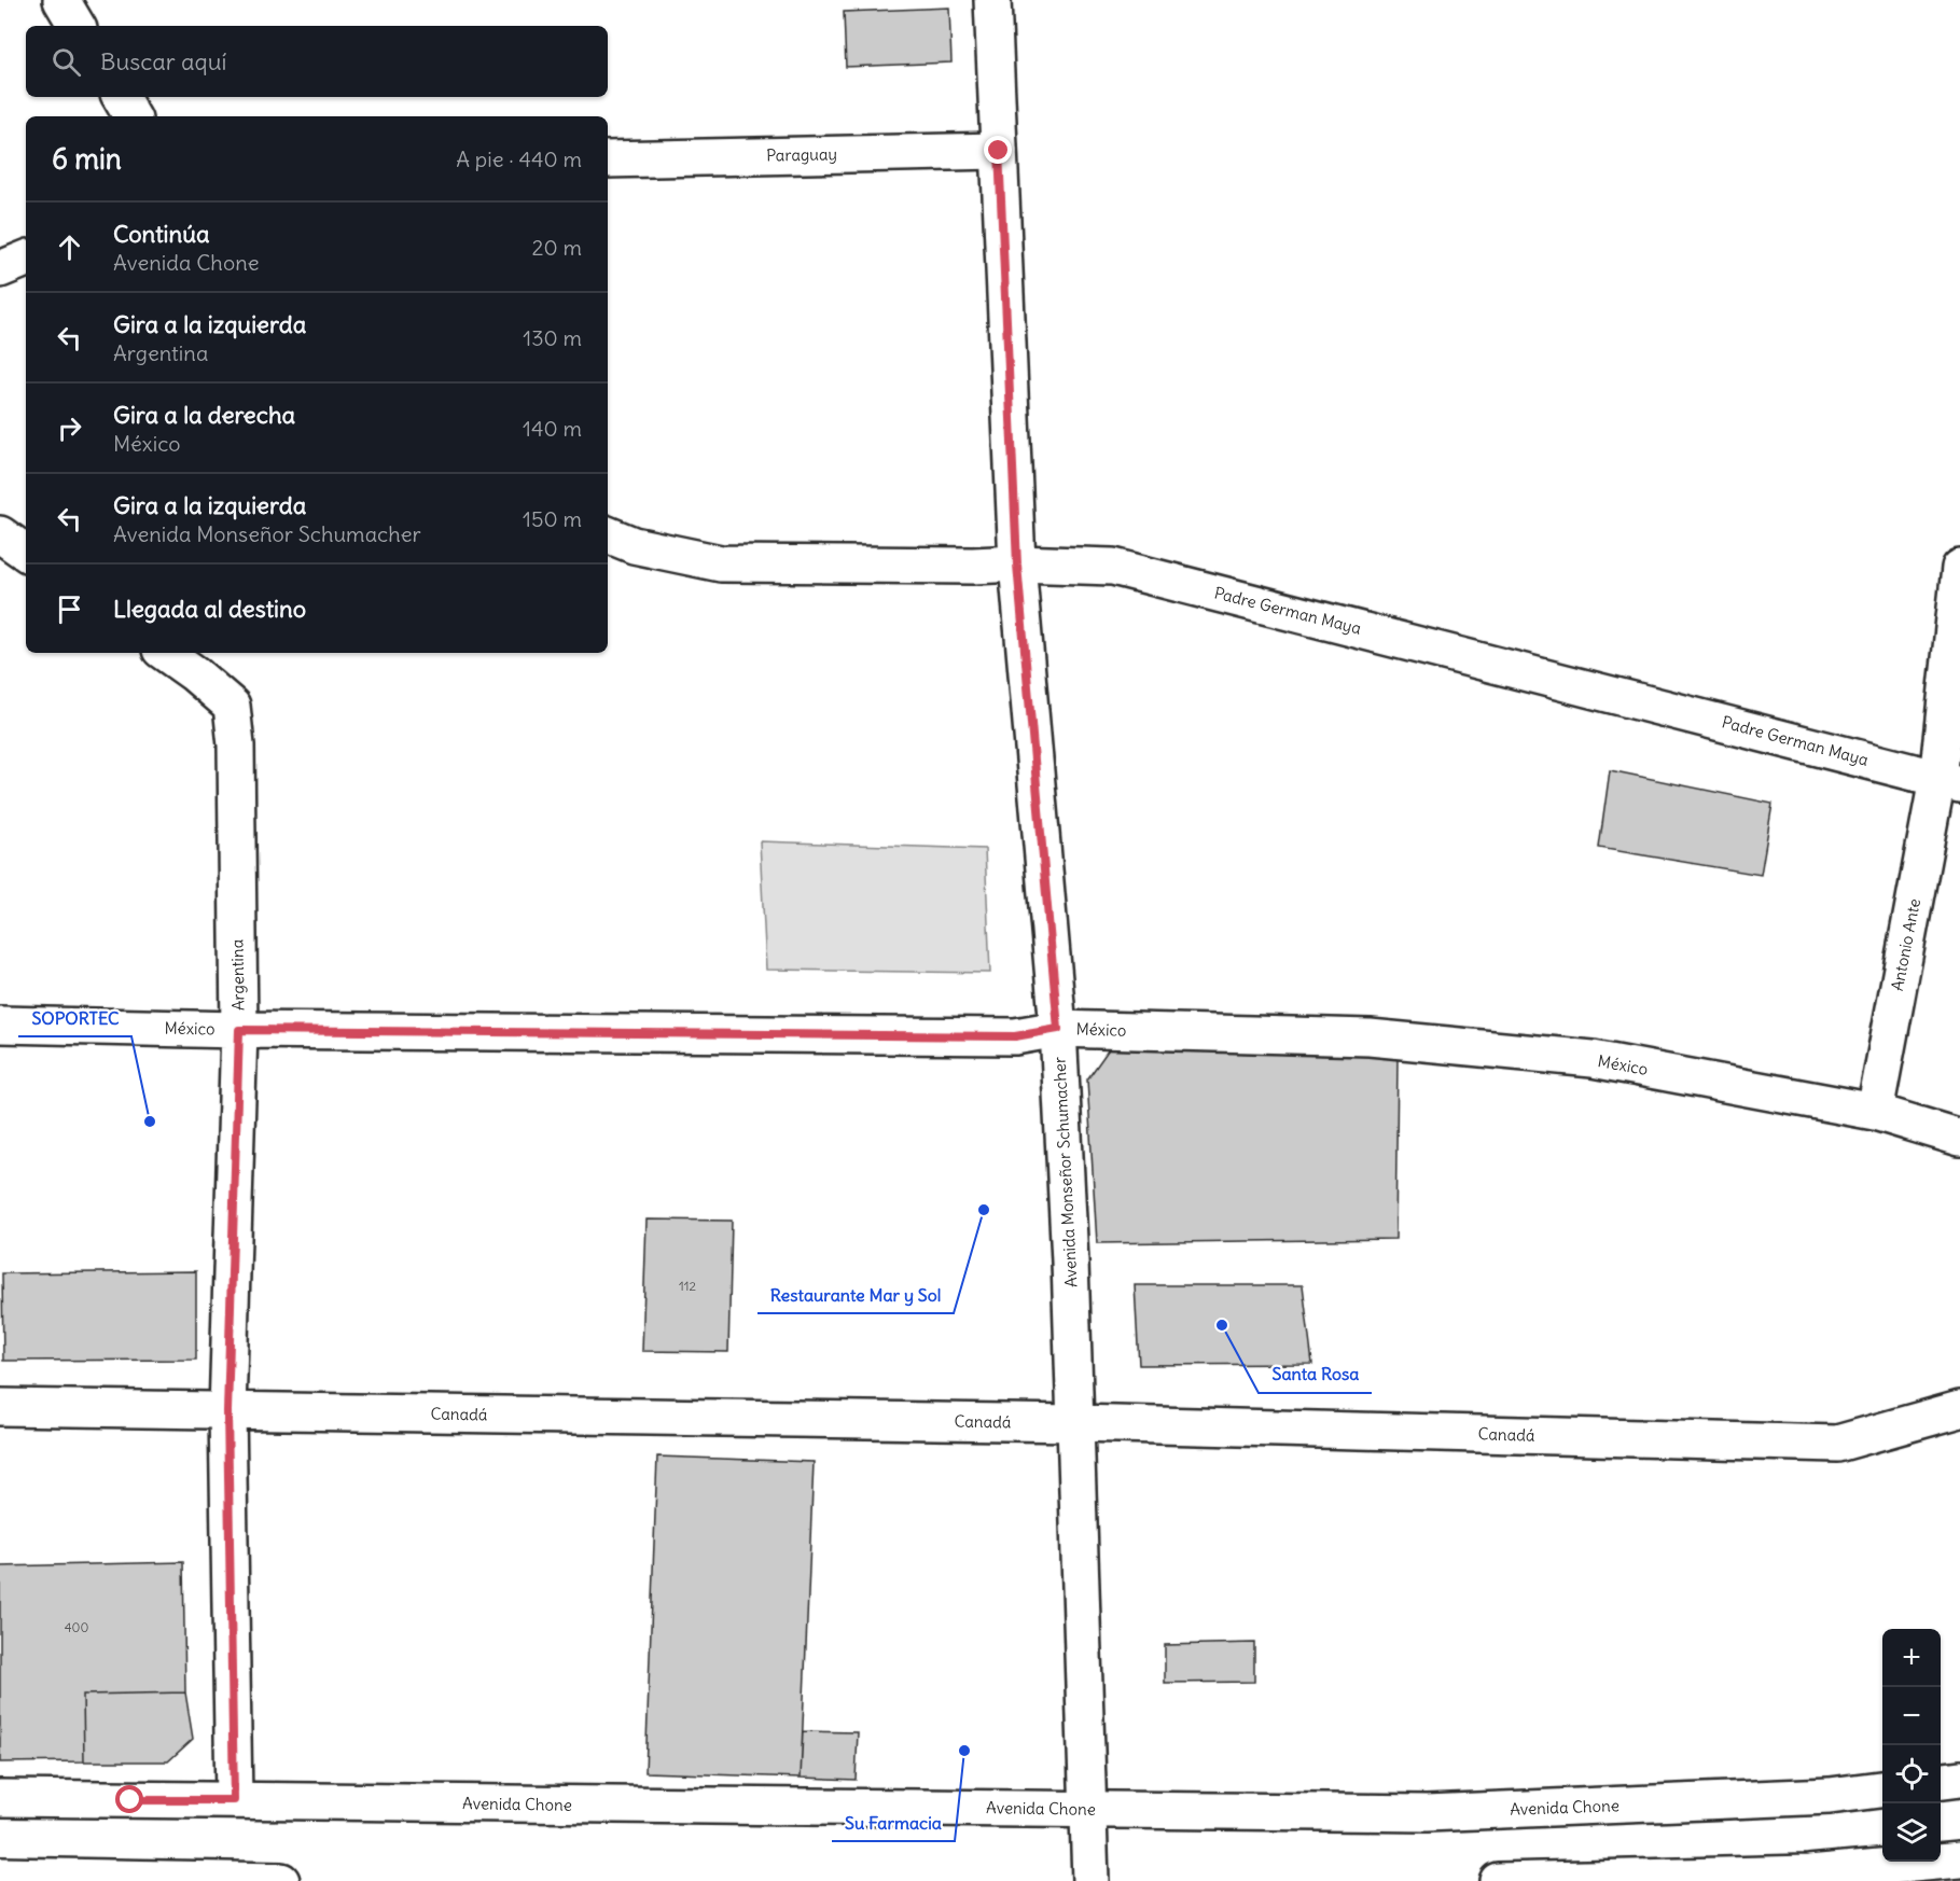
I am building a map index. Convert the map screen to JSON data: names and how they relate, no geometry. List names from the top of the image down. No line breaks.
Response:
{"streets":{"street":["Paraguay","Padre German Maya","Antonio Ante","Argentina","México","Avenida Monseñor Schumacher","Canadá","Avenida Chone"]},"crossings":[["Paraguay","Avenida Monseñor Schumacher"],["Padre German Maya","Antonio Ante"],["Padre German Maya","Avenida Monseñor Schumacher"],["Antonio Ante","México"],["Argentina","México"],["Argentina","Canadá"],["Argentina","Avenida Chone"],["México","Avenida Monseñor Schumacher"],["Avenida Monseñor Schumacher","Canadá"],["Avenida Monseñor Schumacher","Avenida Chone"]],"places":["SOPORTEC","Restaurante Mar y Sol","Santa Rosa","Su Farmacia"],"house_numbers":["112","400"],"page":{"search":"Buscar aquí","heading":["6 min","A pie · 440 m"],"list":[["Continúa","Avenida Chone","20 m"],["Gira a la izquierda","Argentina","130 m"],["Gira a la derecha","México","140 m"],["Gira a la izquierda","Avenida Monseñor Schumacher","150 m"],"Llegada al destino"],"map_buttons":["+","−"]}}
